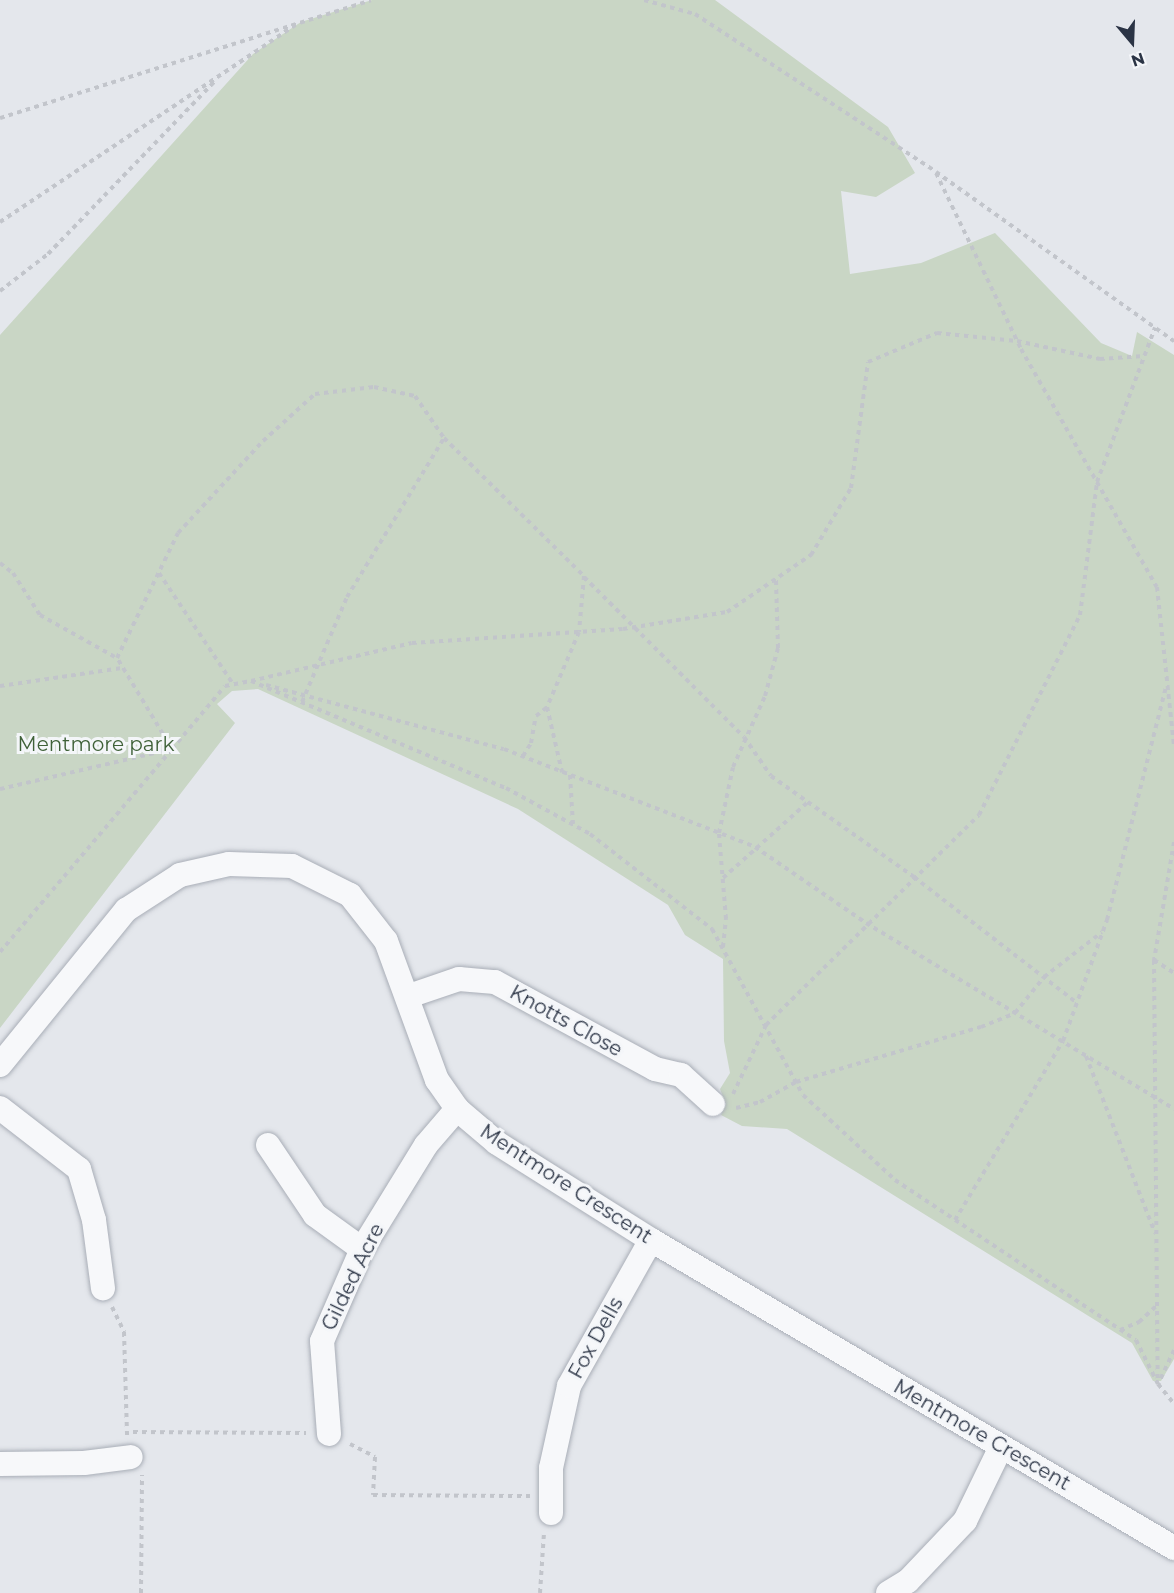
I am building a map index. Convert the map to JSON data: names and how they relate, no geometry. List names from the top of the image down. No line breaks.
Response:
{"streets":{"street":["Knotts Close","Mentmore Crescent","Gilded Acre","Fox Dells"]},"crossings":[["Knotts Close","Mentmore Crescent"],["Mentmore Crescent","Gilded Acre"],["Mentmore Crescent","Fox Dells"]],"parks":["Mentmore park"],"north":"bottom"}
